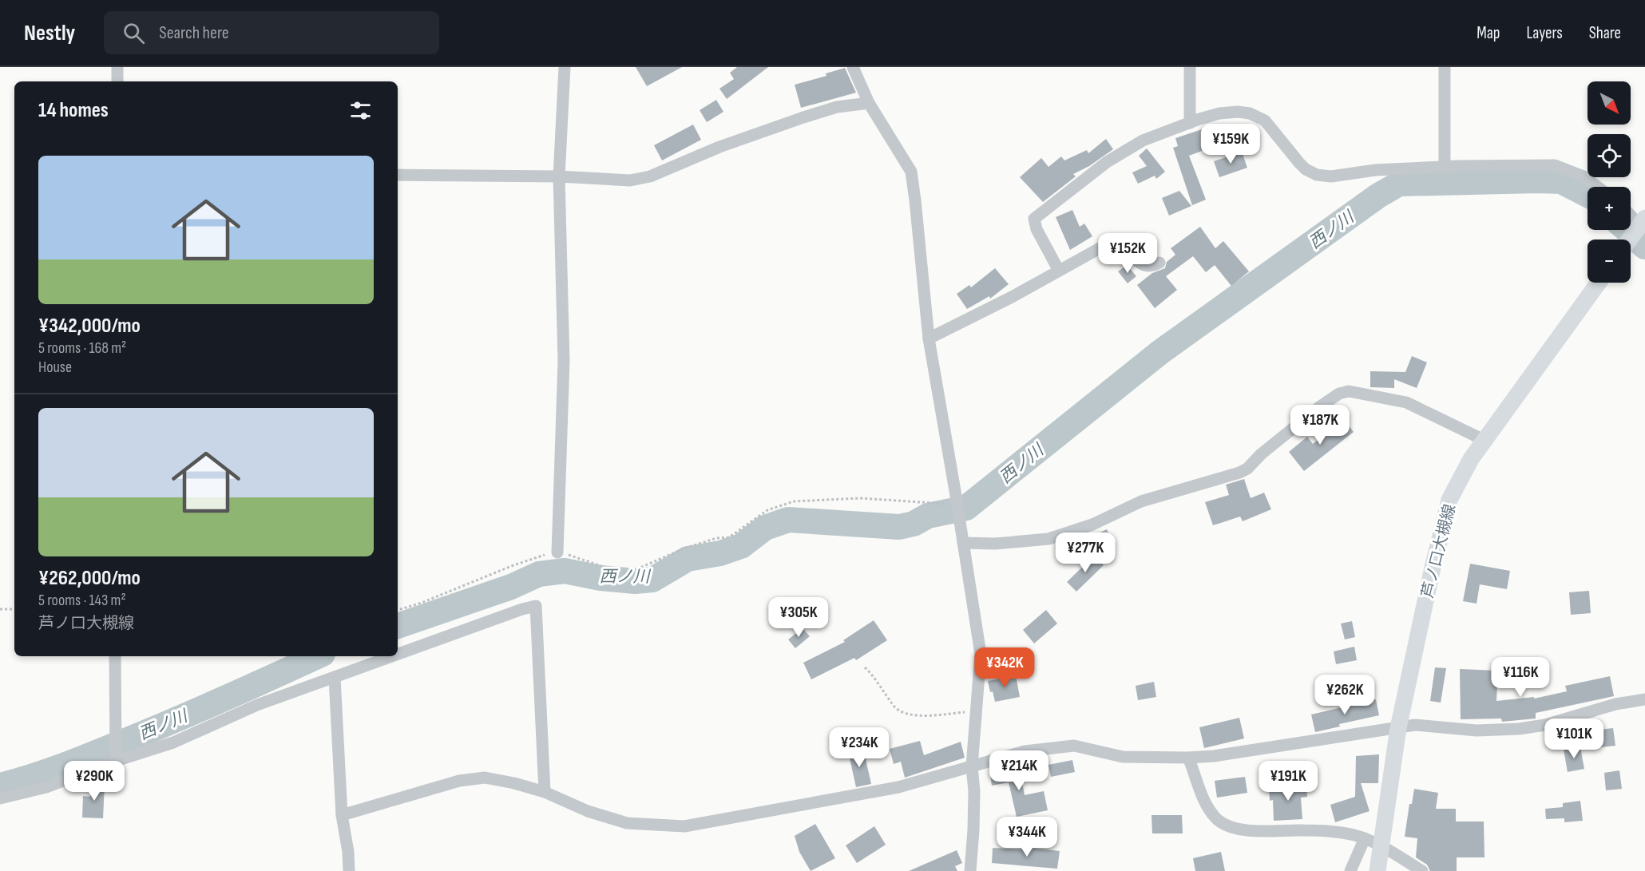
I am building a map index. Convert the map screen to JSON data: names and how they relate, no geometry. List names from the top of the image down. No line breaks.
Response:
{"streets":{"main road":["芦ノ口大槻線"]},"water":["西ノ川"],"north":"bottom right","page":{"header":"Nestly","search":"Search here","nav":["Map","Layers","Share"],"map_buttons":["+","−"],"heading":"14 homes","price":["¥159K","¥152K","¥187K","¥277K","¥305K","¥342K","¥116K","¥262K","¥101K","¥234K","¥214K","¥290K","¥191K","¥344K"],"list":[{"name":"¥342,000/mo","note":"5 rooms · 168 m² · House"},{"name":"¥262,000/mo","note":"5 rooms · 143 m² · 芦ノ口大槻線"}]}}
